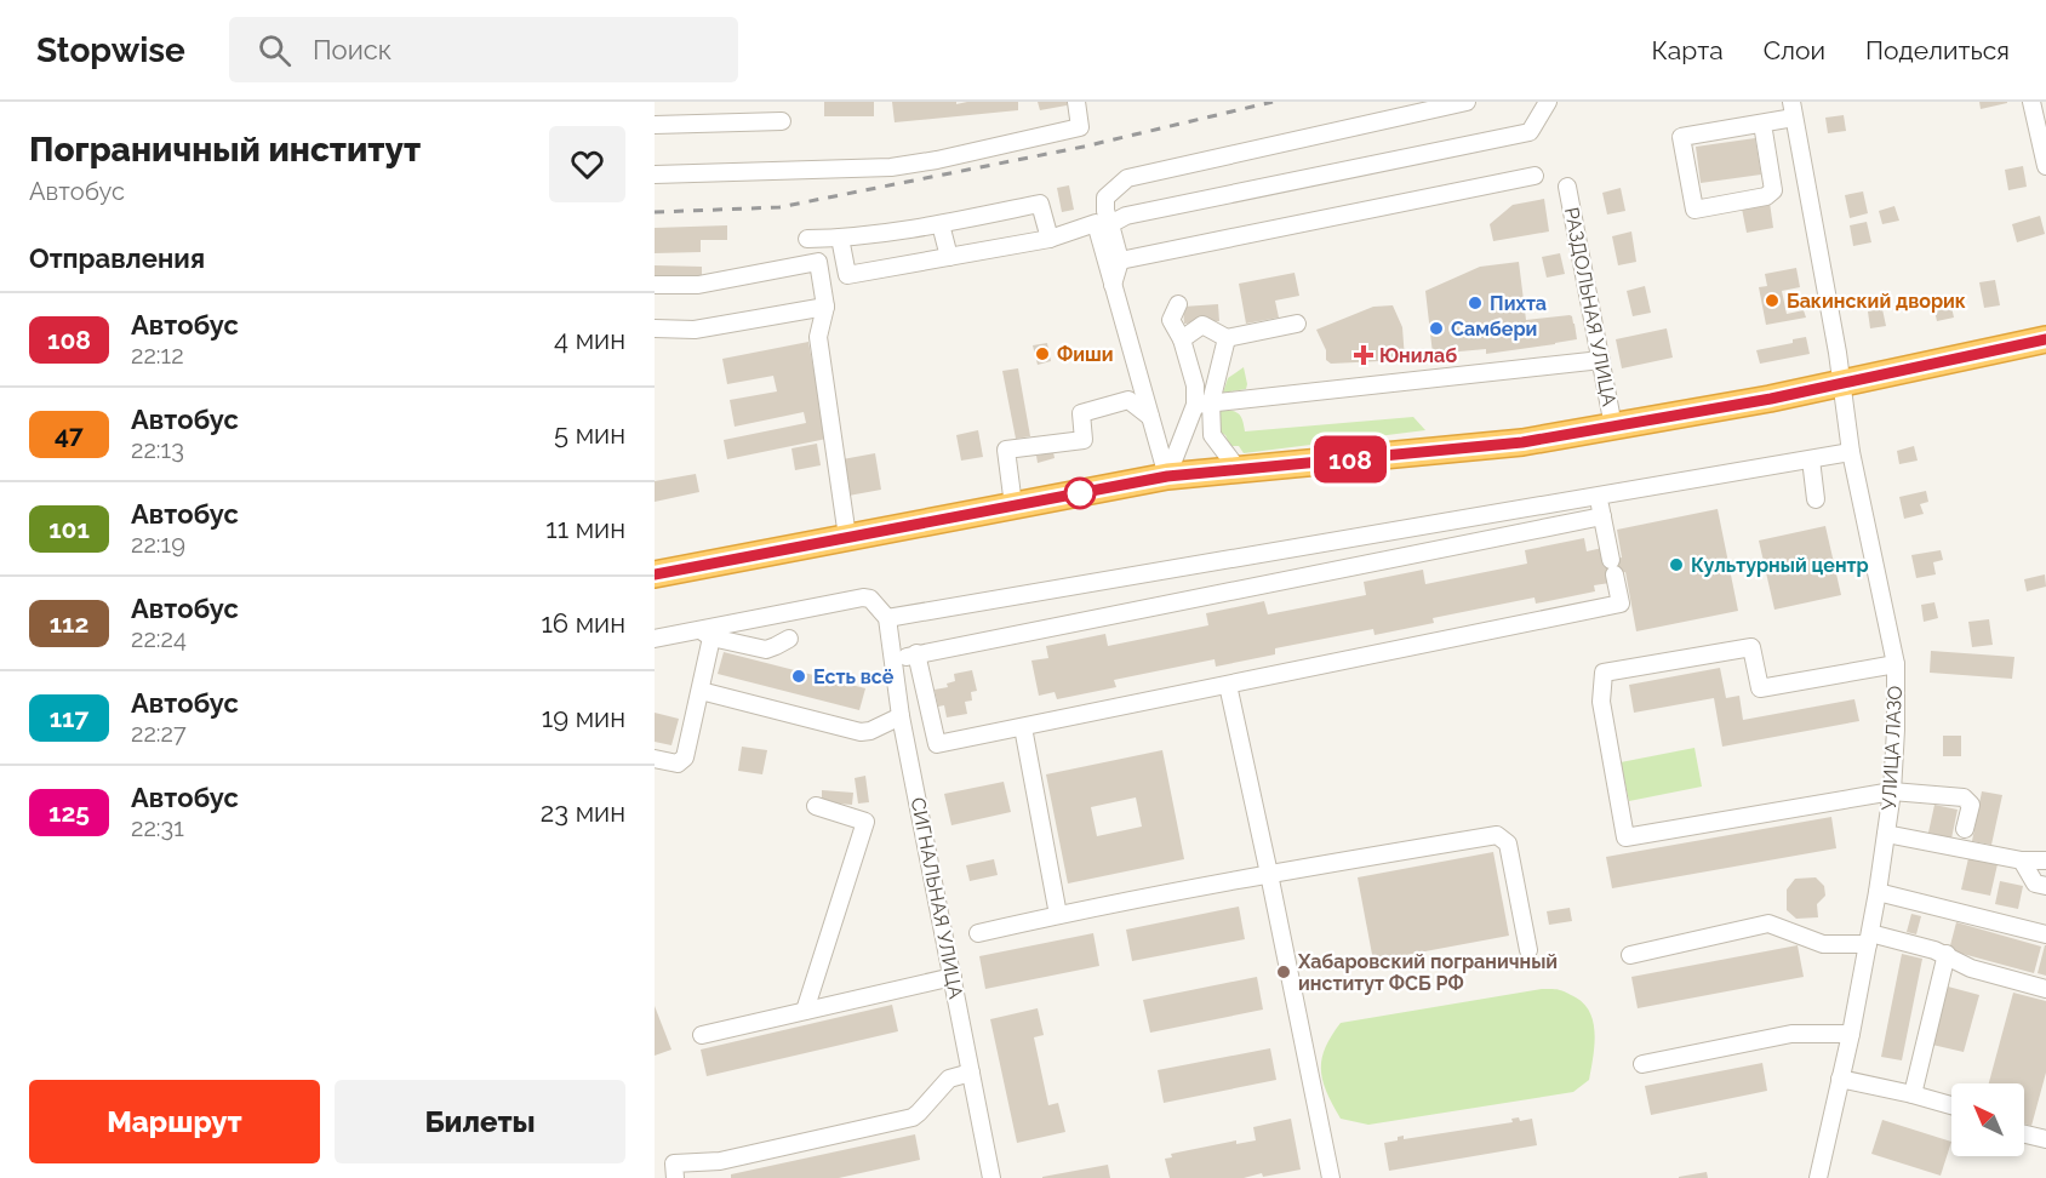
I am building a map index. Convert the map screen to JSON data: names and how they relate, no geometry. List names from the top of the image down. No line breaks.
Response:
{"streets":{"street":["РАЗДОЛЬНАЯ УЛИЦА","УЛИЦА ЛАЗО","СИГНАЛЬНАЯ УЛИЦА"]},"places":{"other":["Бакинский дворик","Пихта","Самбери","Фиши","Культурный центр","Есть всё","Хабаровский пограничный институт ФСБ РФ"],"health":["Юнилаб"]},"lines":["bus line 108"],"north":"top left","page":{"header":"Stopwise","search":"Поиск","nav":["Карта","Слои","Поделиться"],"heading":[["Пограничный институт","Автобус"],"Отправления"],"on_map":"108","list":[{"mark":"108","name":"Автобус","note":"22:12","value":"4 мин"},{"mark":"47","name":"Автобус","note":"22:13","value":"5 мин"},{"mark":"101","name":"Автобус","note":"22:19","value":"11 мин"},{"mark":"112","name":"Автобус","note":"22:24","value":"16 мин"},{"mark":"117","name":"Автобус","note":"22:27","value":"19 мин"},{"mark":"125","name":"Автобус","note":"22:31","value":"23 мин"}],"buttons":["Маршрут","Билеты"]}}
